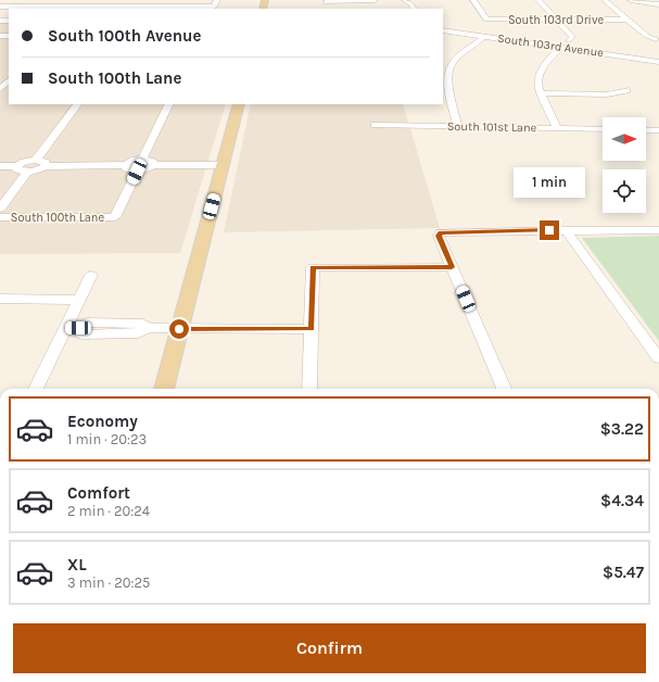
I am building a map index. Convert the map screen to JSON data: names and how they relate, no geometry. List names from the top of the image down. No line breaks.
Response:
{"streets":{"street":["South 103rd Drive","South 103rd Avenue","South 101st Lane","South 100th Lane"]},"north":"right","page":{"banner":["South 100th Avenue","South 100th Lane"],"bubble":"1 min","list":[{"name":"Economy","note":"1 min · 20:23","value":"$3.22"},{"name":"Comfort","note":"2 min · 20:24","value":"$4.34"},{"name":"XL","note":"3 min · 20:25","value":"$5.47"}],"buttons":"Confirm"}}
